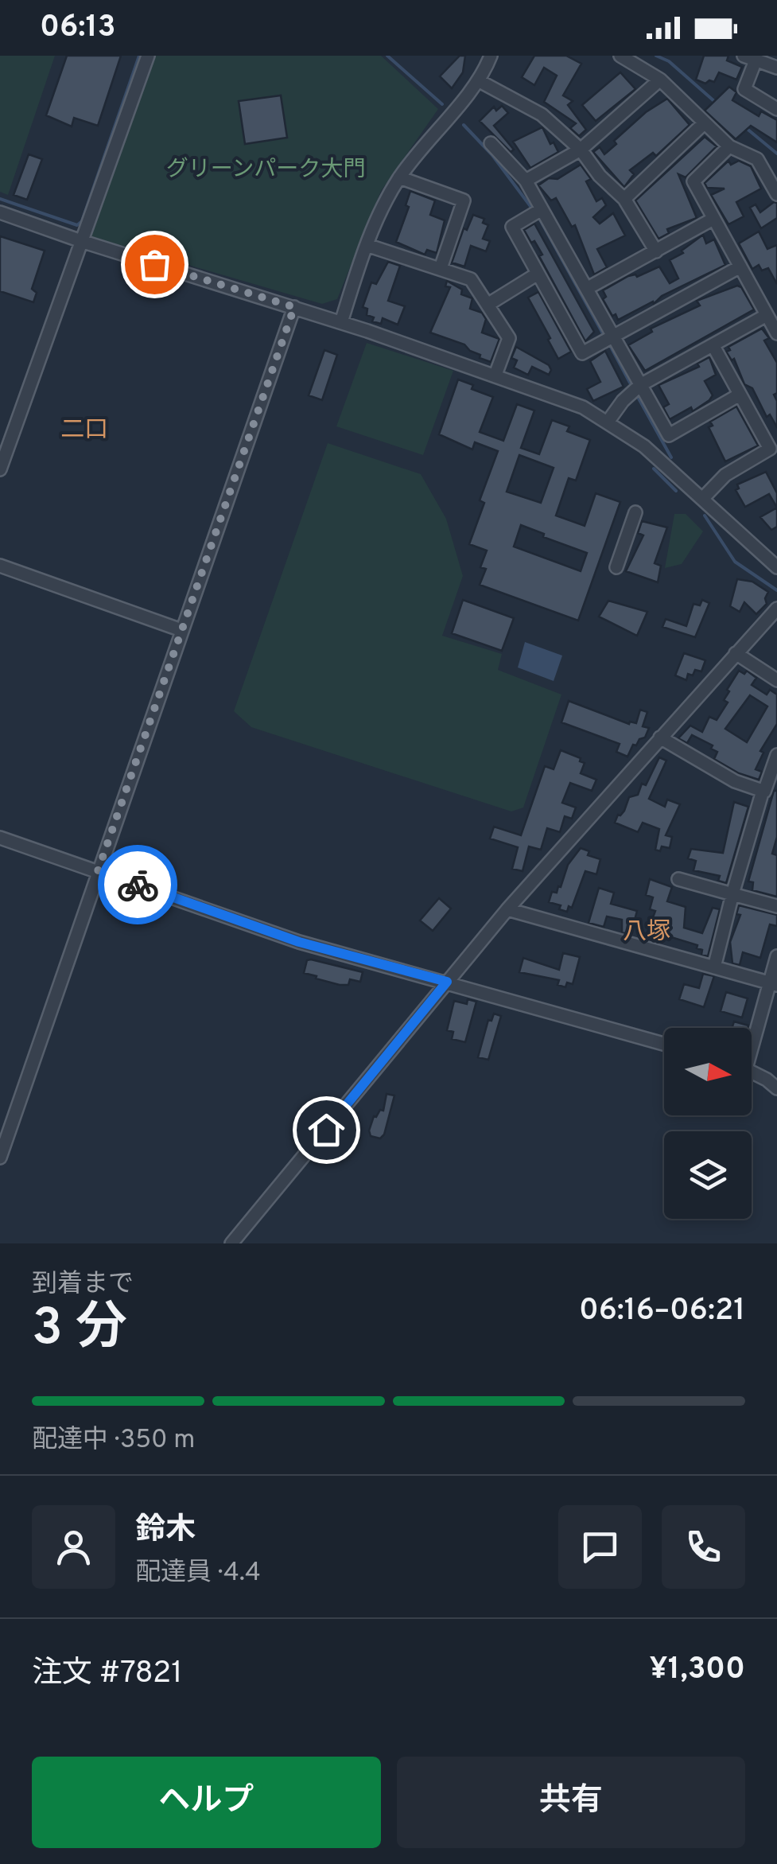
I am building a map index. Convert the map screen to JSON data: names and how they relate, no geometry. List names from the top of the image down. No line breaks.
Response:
{"districts":["二口","八塚"],"parks":["グリーンパーク大門"],"north":"right","page":{"status":"06:13","heading":["3 分","到着まで","06:16–06:21"],"panel":["鈴木","配達員 · 4.4","注文 #7821","¥1,300"],"bar":"配達中 · 350 m","buttons":["ヘルプ","共有"]}}
